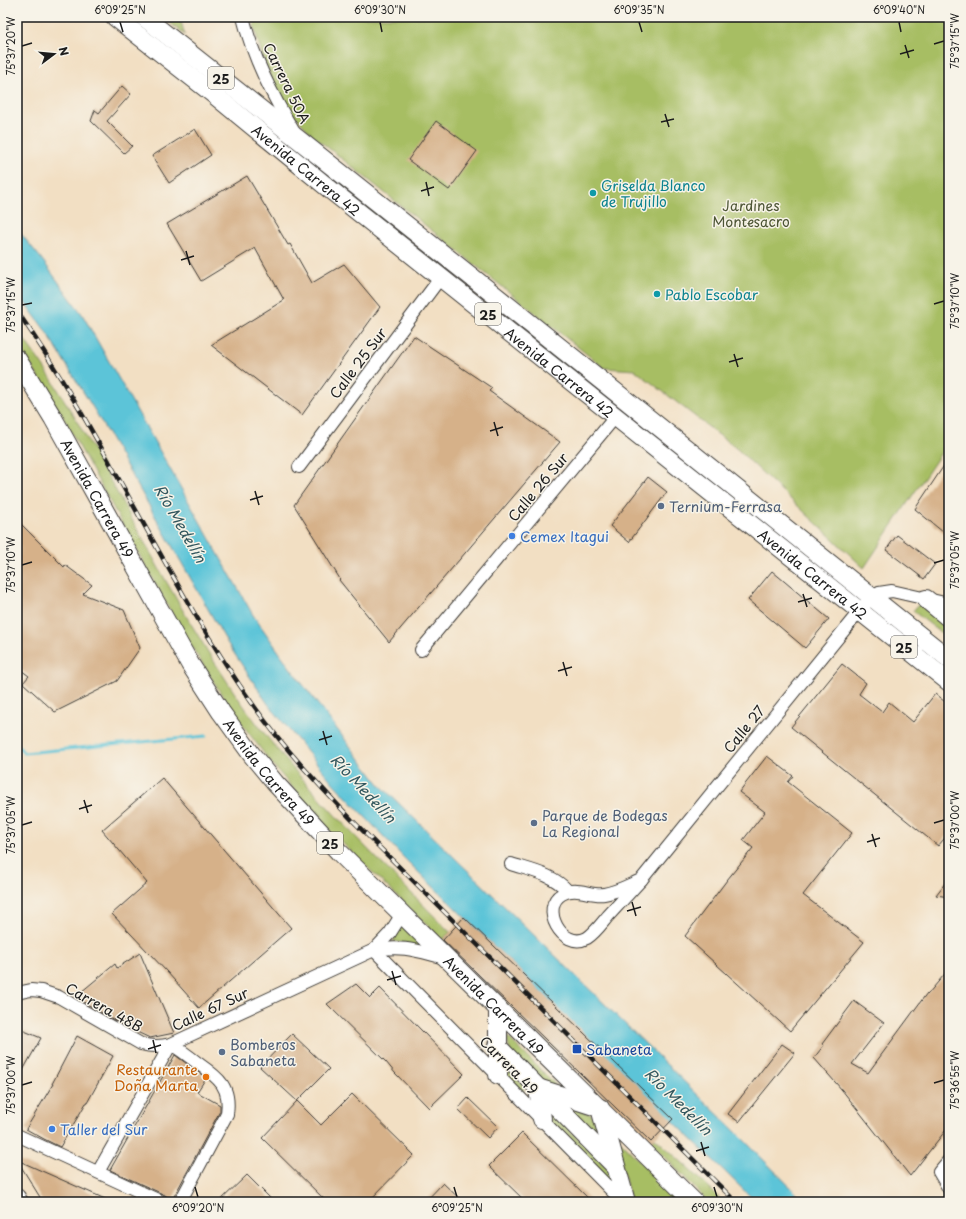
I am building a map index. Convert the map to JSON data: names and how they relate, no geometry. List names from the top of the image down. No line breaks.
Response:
{"streets":{"highway":["25","Avenida Carrera 42","Avenida Carrera 49"],"street":["Carrera 50A","Calle 25 Sur","Calle 26 Sur","Calle 27","Carrera 48B","Calle 67 Sur","Carrera 49"]},"crossings":[["Carrera 50A","Avenida Carrera 42"],["Avenida Carrera 42","Calle 25 Sur"],["Avenida Carrera 42","Calle 26 Sur"],["Avenida Carrera 42","Calle 27"],["Avenida Carrera 49","Calle 67 Sur"],["Carrera 48B","Calle 67 Sur"],["Calle 67 Sur","Carrera 49"]],"water":["Río Medellín"],"parks":["Jardines Montesacro"],"places":{"other":["Griselda Blanco de Trujillo","Pablo Escobar","Ternium-Ferrasa","Cemex Itagui","Parque de Bodegas La Regional","Bomberos Sabaneta","Restaurante Doña Marta","Taller del Sur"],"transit":["Sabaneta"]},"north":"right","coordinates":["6°09'25\"N","6°09'30\"N","6°09'35\"N","6°09'40\"N","75°37'15\"W","75°37'20\"W","75°37'10\"W","75°37'05\"W","75°37'00\"W","75°36'55\"W","6°09'20\"N"]}
